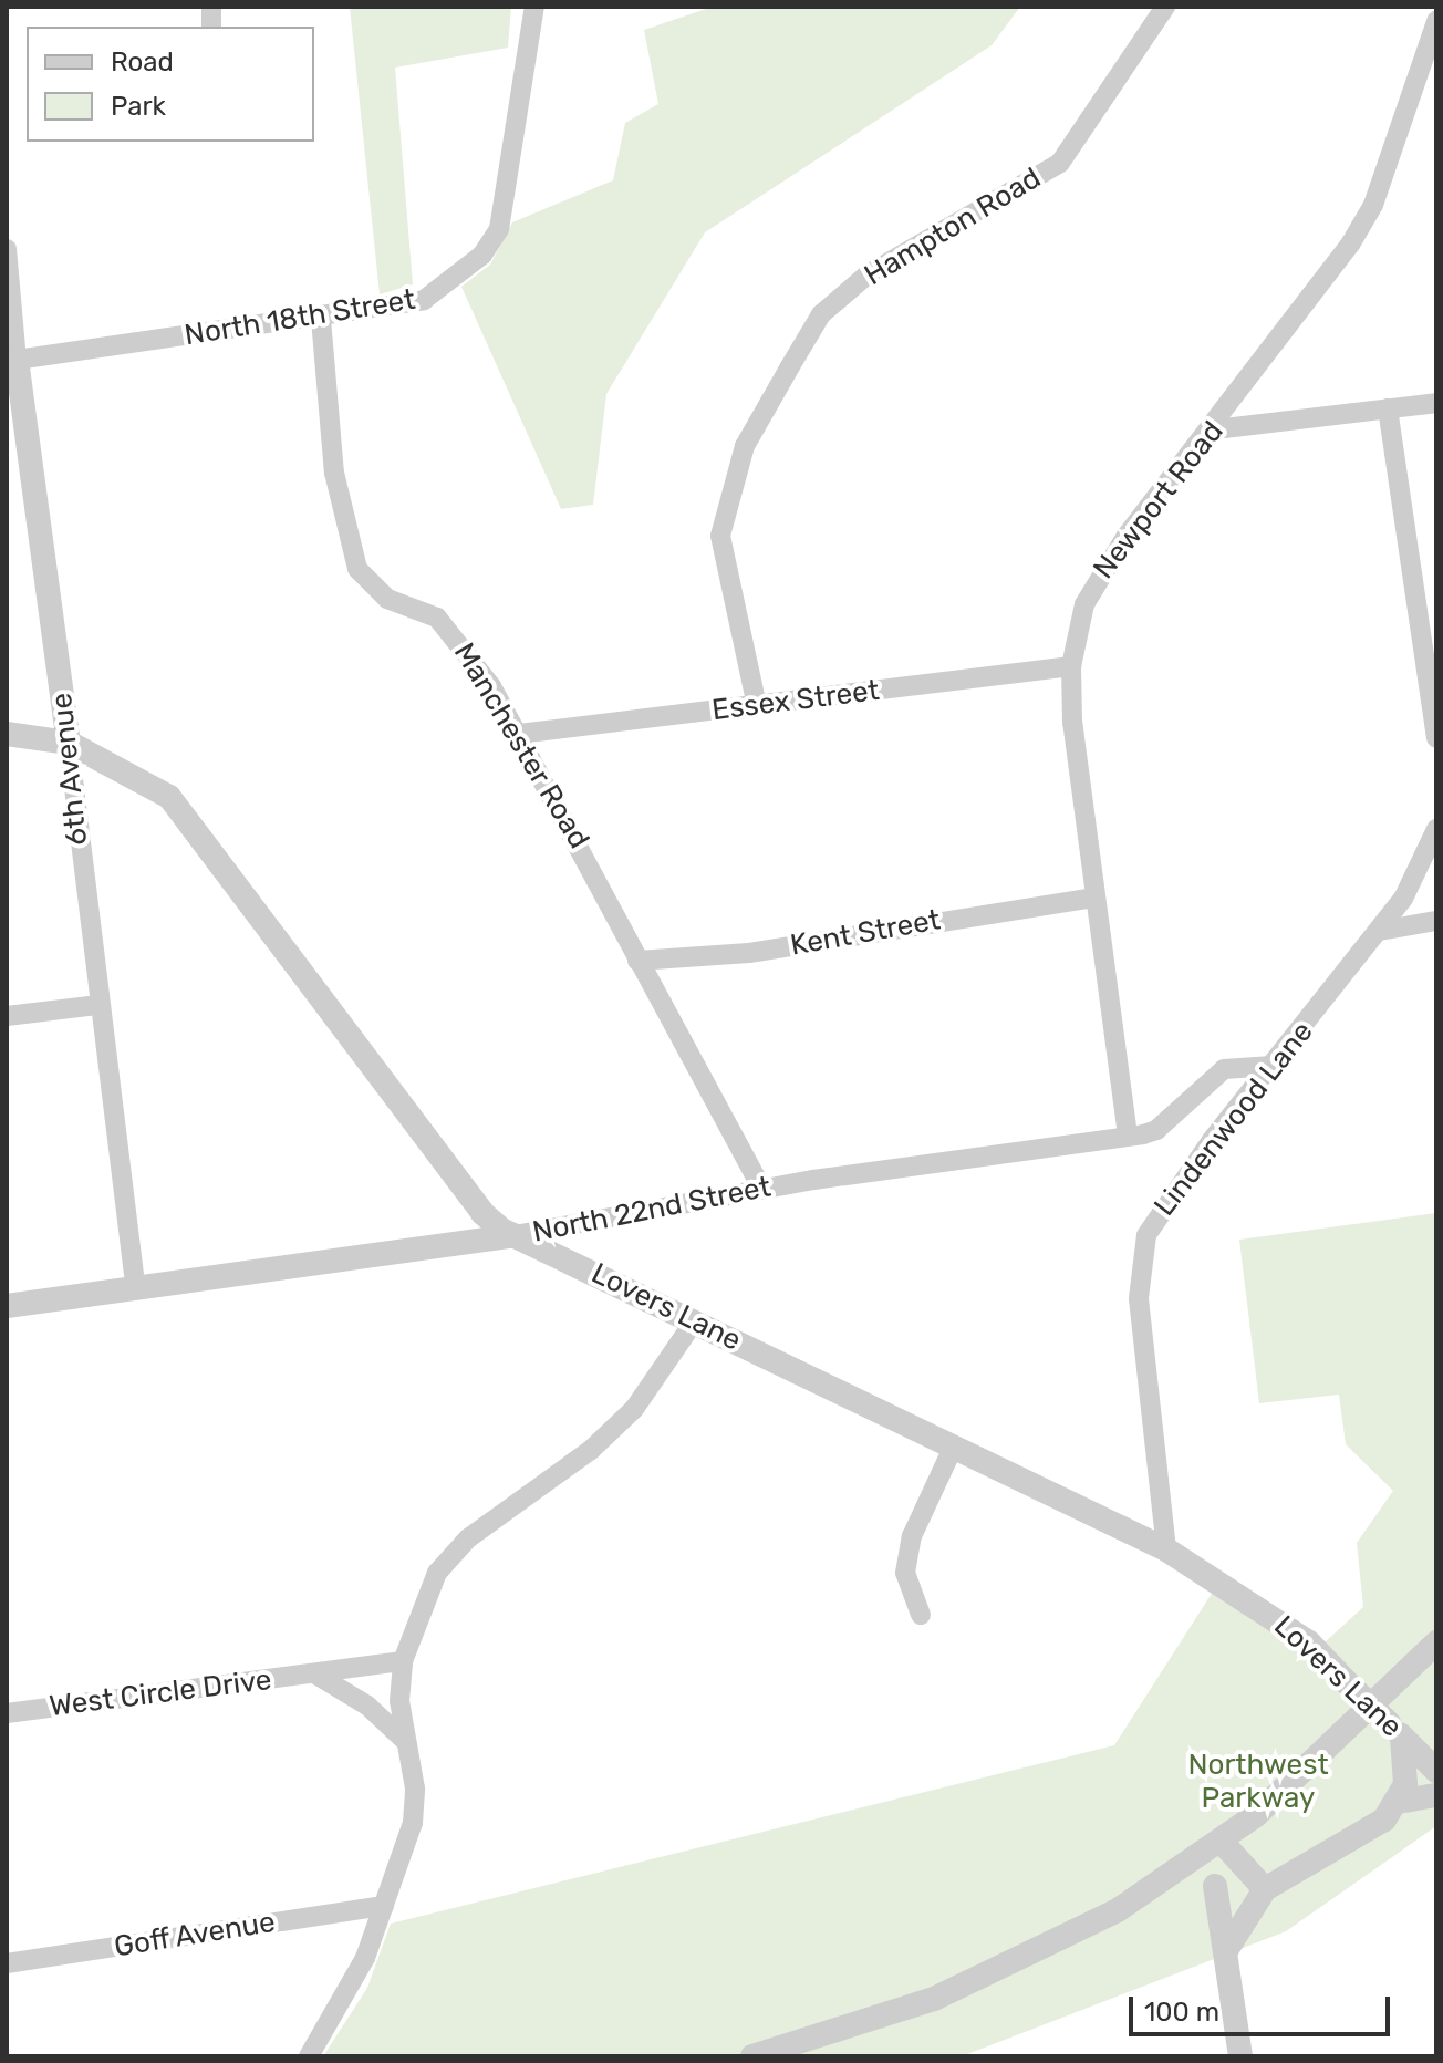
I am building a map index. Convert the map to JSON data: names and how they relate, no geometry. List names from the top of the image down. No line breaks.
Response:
{"streets":{"street":["Hampton Road","North 18th Street","Newport Road","Essex Street","Manchester Road","6th Avenue","Kent Street","Lindenwood Lane","North 22nd Street","Lovers Lane","West Circle Drive","Goff Avenue"]},"crossings":[["Hampton Road","Essex Street"],["North 18th Street","Manchester Road"],["North 18th Street","6th Avenue"],["Newport Road","Essex Street"],["Newport Road","Kent Street"],["Newport Road","North 22nd Street"],["Essex Street","Manchester Road"],["Manchester Road","Kent Street"],["Manchester Road","North 22nd Street"],["6th Avenue","North 22nd Street"],["6th Avenue","Lovers Lane"],["Lindenwood Lane","North 22nd Street"],["Lindenwood Lane","Lovers Lane"],["North 22nd Street","Lovers Lane"]],"parks":["Northwest Parkway"],"legend":["Road","Park"],"scale_bar":"100 m"}
